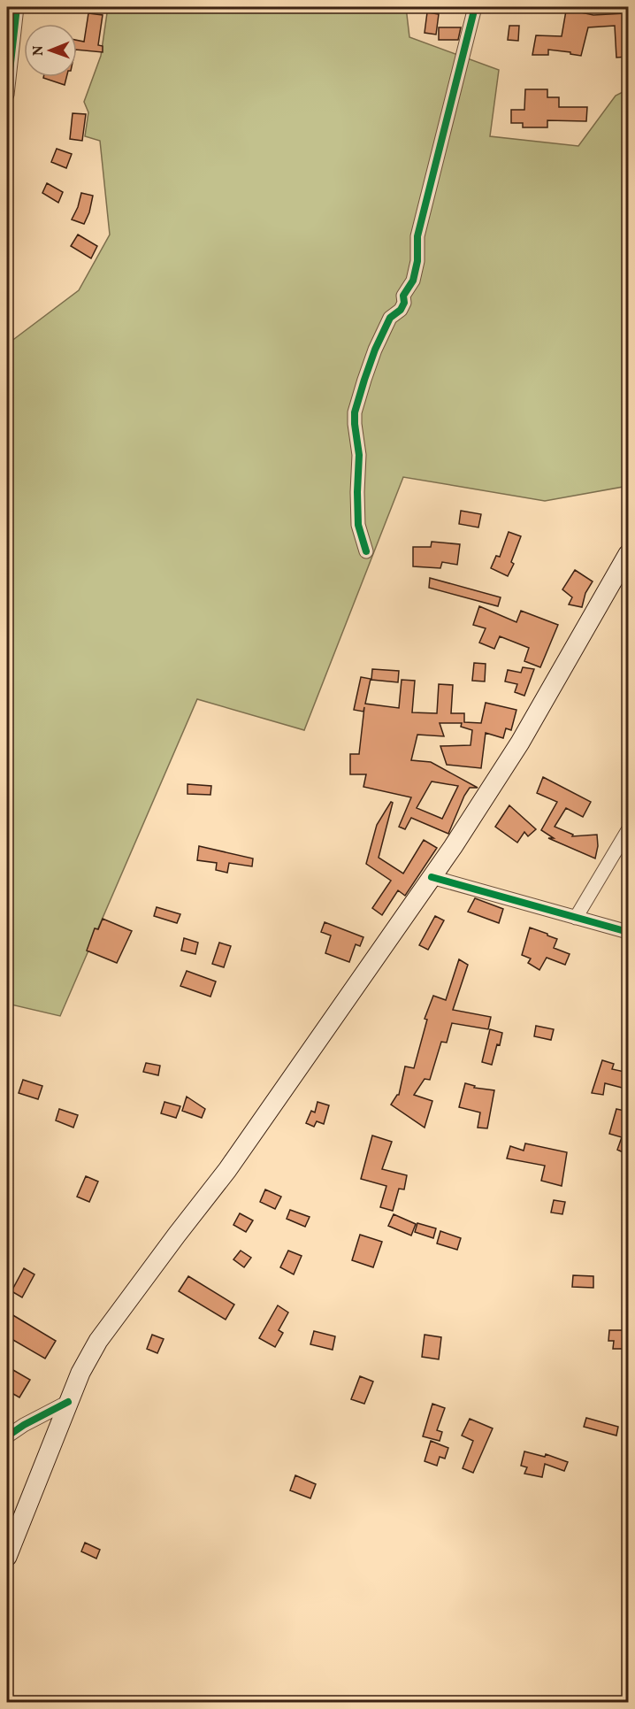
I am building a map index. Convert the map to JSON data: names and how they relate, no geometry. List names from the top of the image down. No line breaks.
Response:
{"north":"left"}
